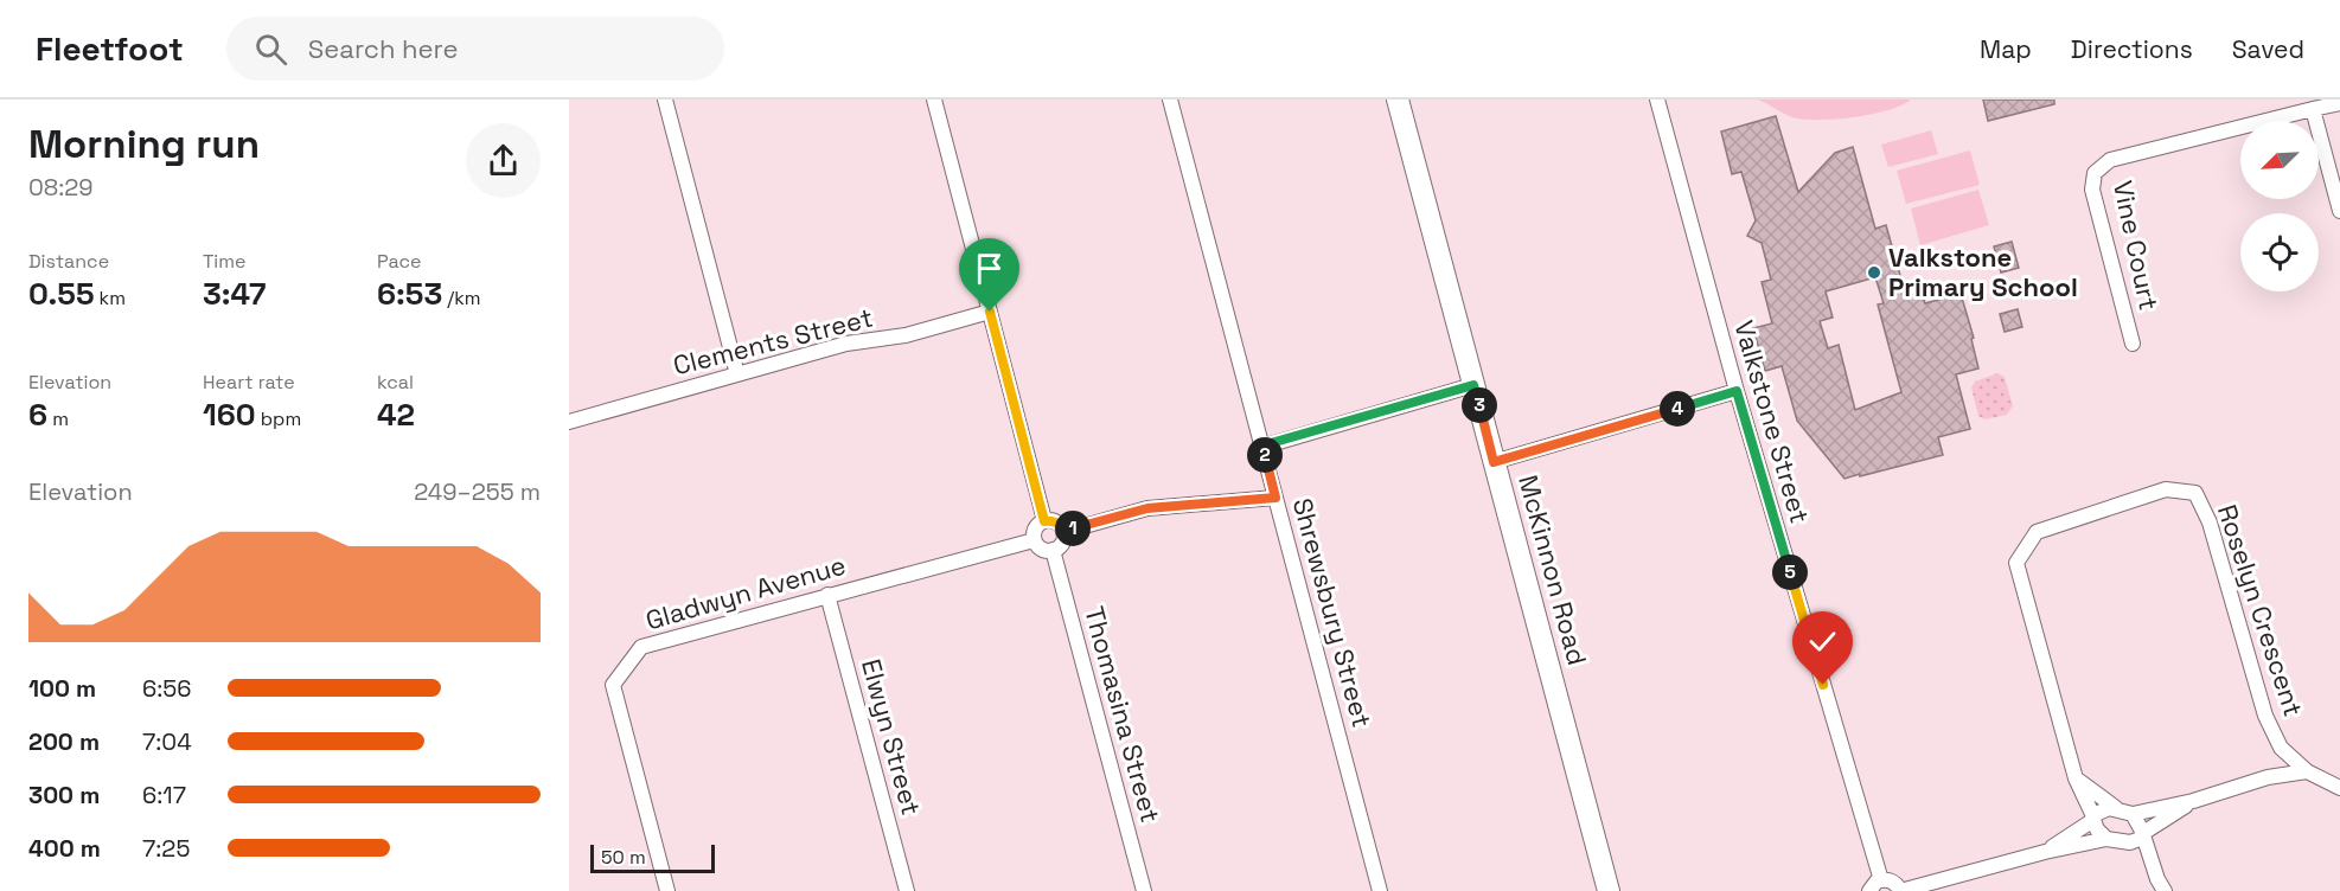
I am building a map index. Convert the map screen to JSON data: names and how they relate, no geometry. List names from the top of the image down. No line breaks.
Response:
{"streets":{"street":["Vine Court","Clements Street","Valkstone Street","McKinnon Road","Gladwyn Avenue","Roselyn Crescent","Shrewsbury Street","Thomasina Street","Elwyn Street"]},"crossings":[["Gladwyn Avenue","Thomasina Street"],["Gladwyn Avenue","Elwyn Street"]],"places":["Valkstone Primary School"],"scale_bar":"50 m","north":"bottom left","page":{"header":"Fleetfoot","search":"Search here","nav":["Map","Directions","Saved"],"heading":["Morning run","08:29"],"stats":[["Distance","0.55 km"],["Time","3:47"],["Pace","6:53 /km"],["Elevation","6 m"],["Heart rate","160 bpm"],["kcal","42"]],"pins":["3","4","2","1","5"],"chart":["Elevation","249–255 m"],"list":[{"name":"100 m","note":"6:56"},{"name":"200 m","note":"7:04"},{"name":"300 m","note":"6:17"},{"name":"400 m","note":"7:25"}],"scale":"50 m"}}
